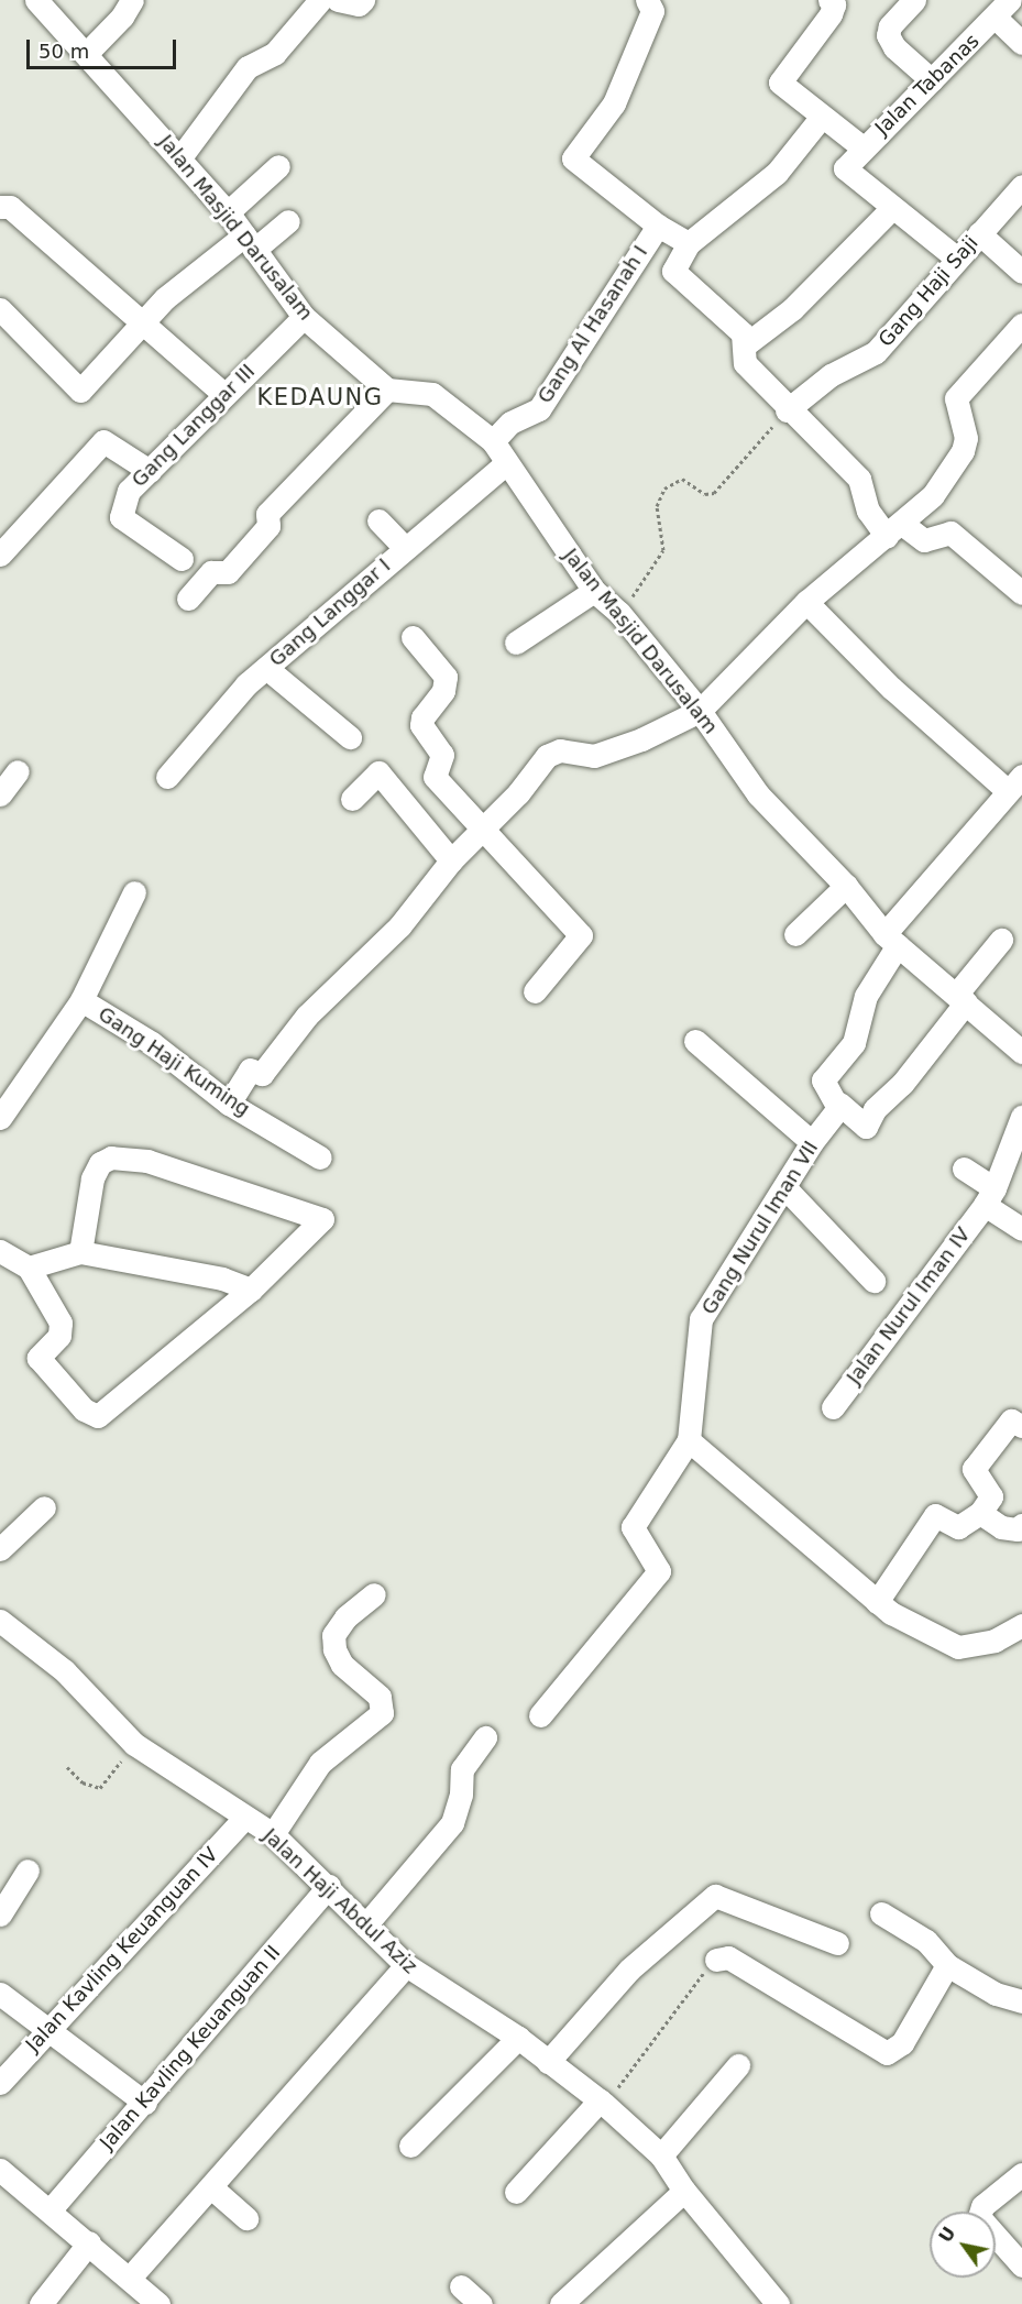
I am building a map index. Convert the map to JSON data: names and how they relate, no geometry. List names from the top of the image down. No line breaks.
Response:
{"streets":{"street":["Jalan Tabanas","Jalan Masjid Darusalam","Gang Haji Saji","Gang Al Hasanah I","Gang Langgar III","Gang Langgar I","Gang Haji Kuming","Gang Nurul Iman VII","Jalan Nurul Iman IV","Jalan Haji Abdul Aziz","Jalan Kavling Keuanguan IV","Jalan Kavling Keuanguan II"]},"crossings":[["Jalan Tabanas","Gang Haji Saji"],["Jalan Masjid Darusalam","Gang Al Hasanah I"],["Jalan Masjid Darusalam","Gang Langgar III"],["Jalan Masjid Darusalam","Gang Langgar I"],["Jalan Haji Abdul Aziz","Jalan Kavling Keuanguan IV"],["Jalan Haji Abdul Aziz","Jalan Kavling Keuanguan II"]],"districts":["KEDAUNG"],"scale_bar":"50 m","north":"top left"}
